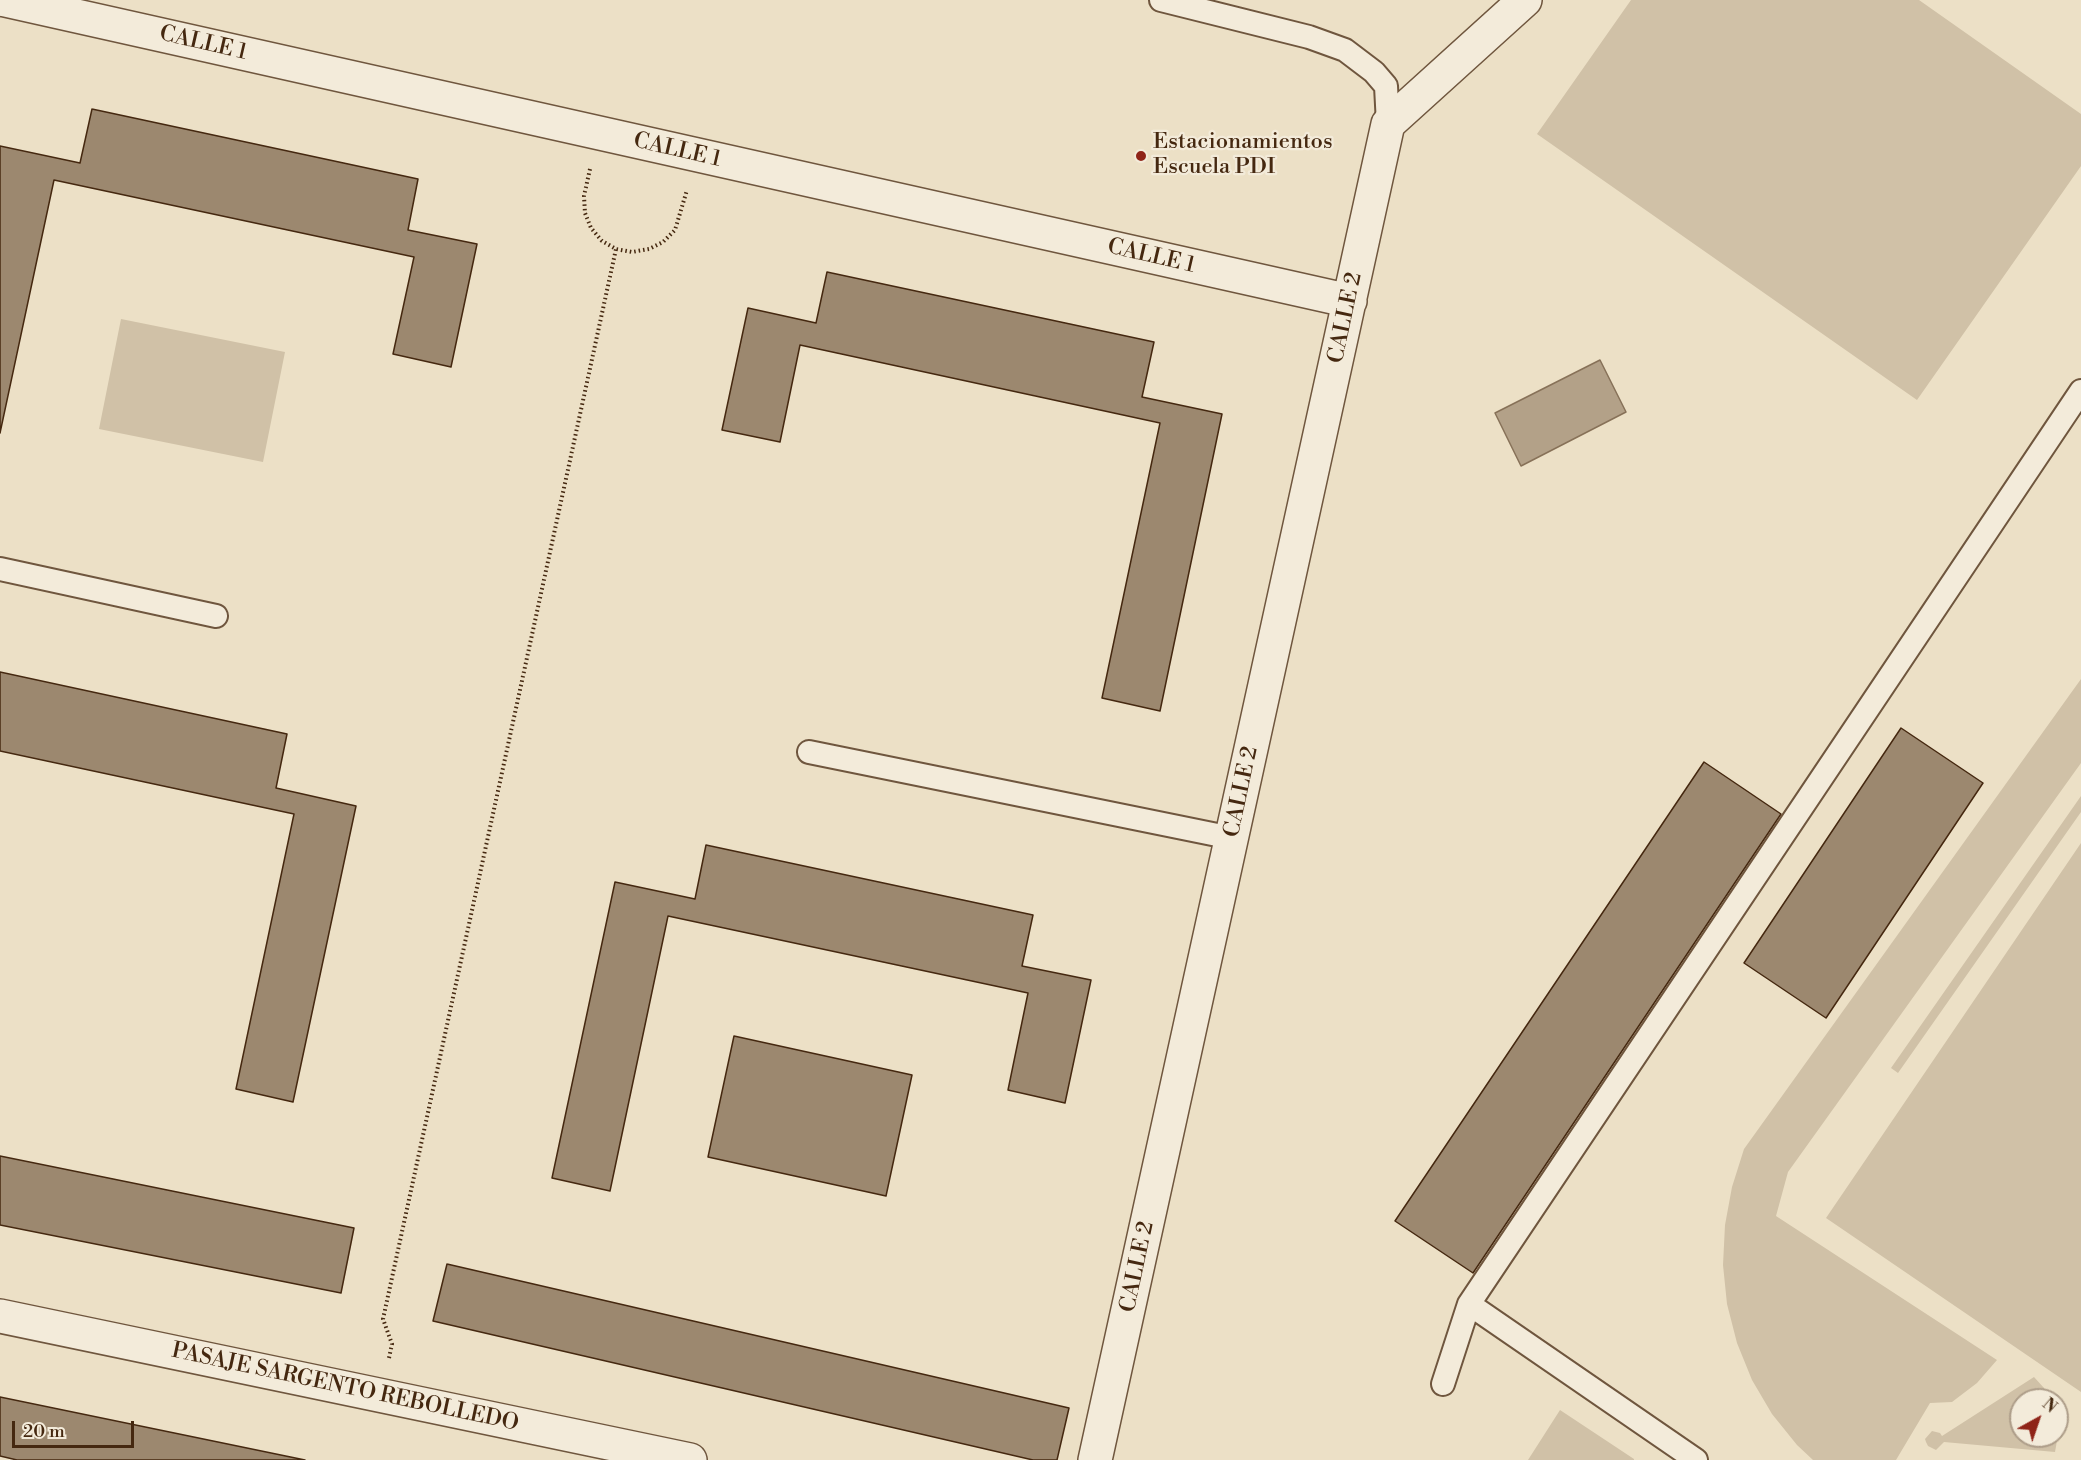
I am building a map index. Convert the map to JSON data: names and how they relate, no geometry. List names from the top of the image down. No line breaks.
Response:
{"streets":{"street":["CALLE 1","CALLE 2","PASAJE SARGENTO REBOLLEDO"]},"crossings":[["CALLE 1","CALLE 2"]],"places":["Estacionamientos Escuela PDI"],"scale_bar":"20 m","north":"top right"}
